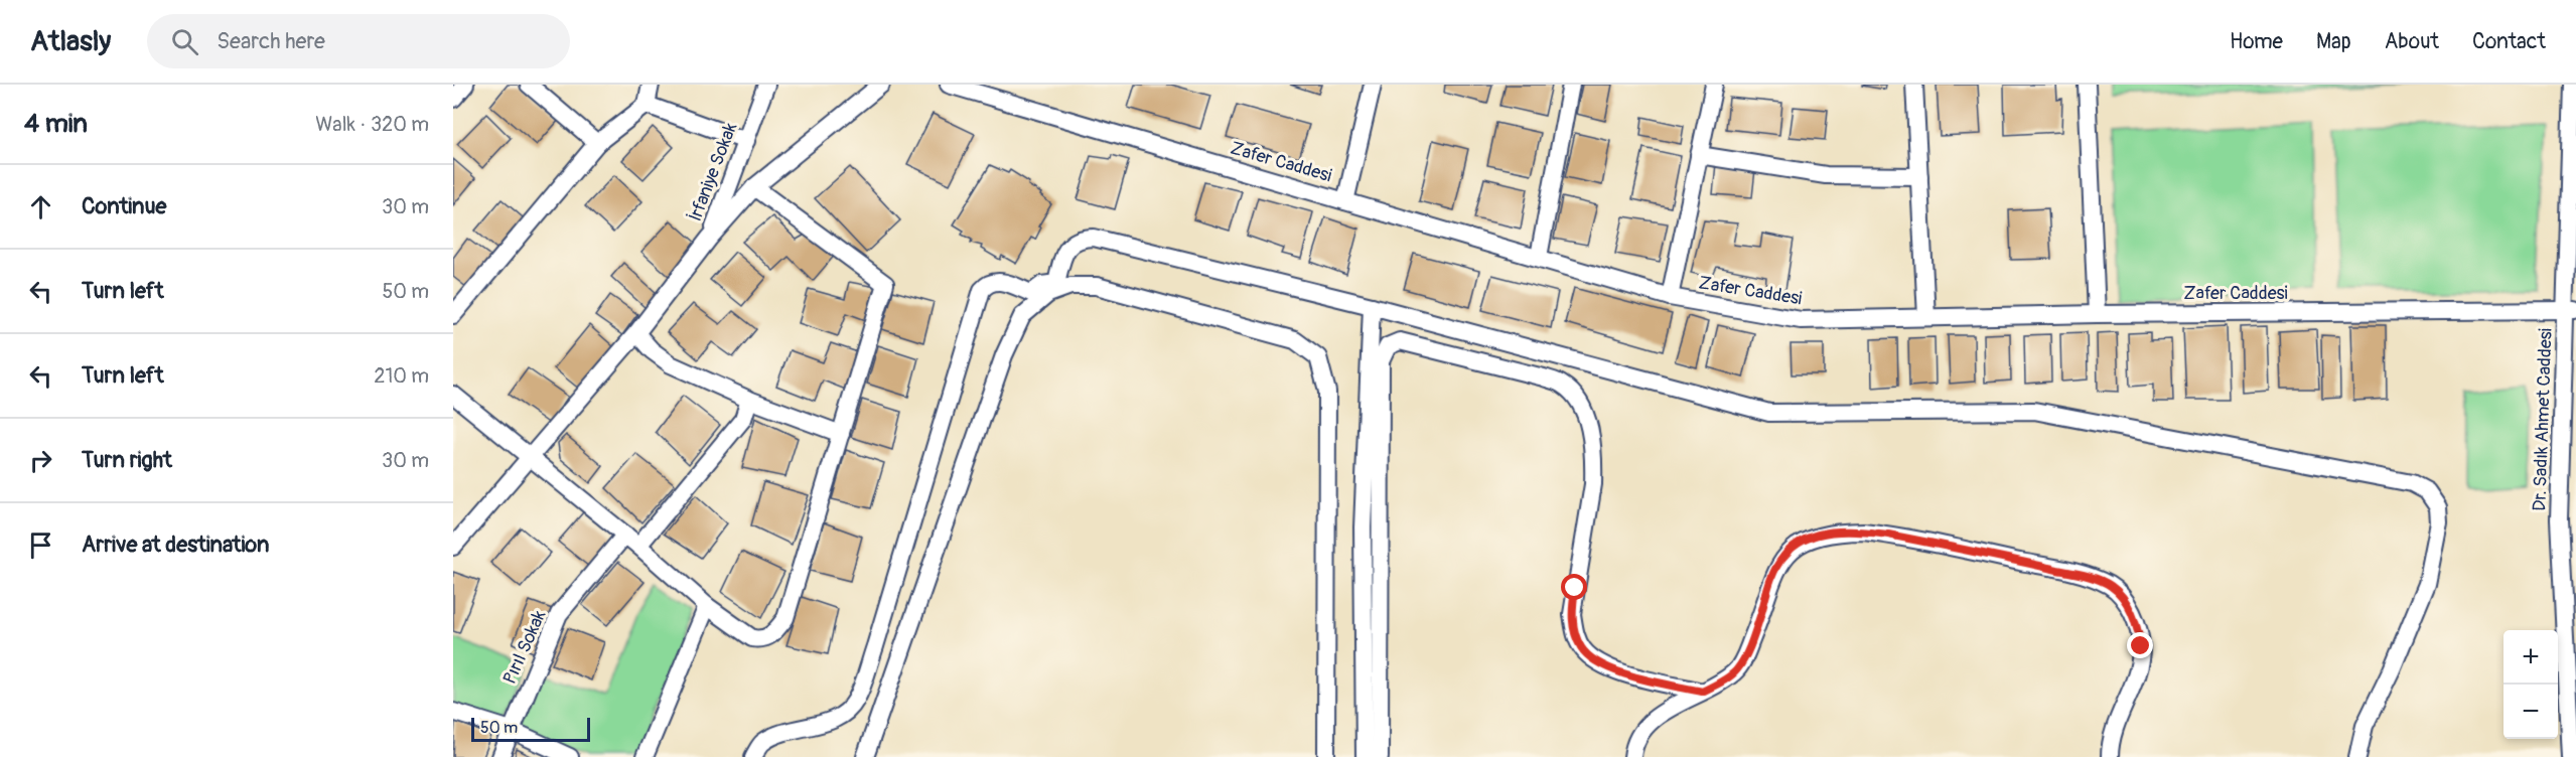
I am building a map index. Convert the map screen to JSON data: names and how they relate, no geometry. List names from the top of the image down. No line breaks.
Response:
{"streets":{"street":["Zafer Caddesi","İrfaniye Sokak","Dr. Sadık Ahmet Caddesi","Pırıl Sokak"]},"crossings":[["Zafer Caddesi","Dr. Sadık Ahmet Caddesi"]],"scale_bar":"50 m","page":{"header":"Atlasly","search":"Search here","nav":["Home","Map","About","Contact"],"heading":["4 min","Walk · 320 m"],"list":[["Continue","30 m"],["Turn left","50 m"],["Turn left","210 m"],["Turn right","30 m"],"Arrive at destination"],"map_buttons":["+","−"],"scale":"50 m"}}
